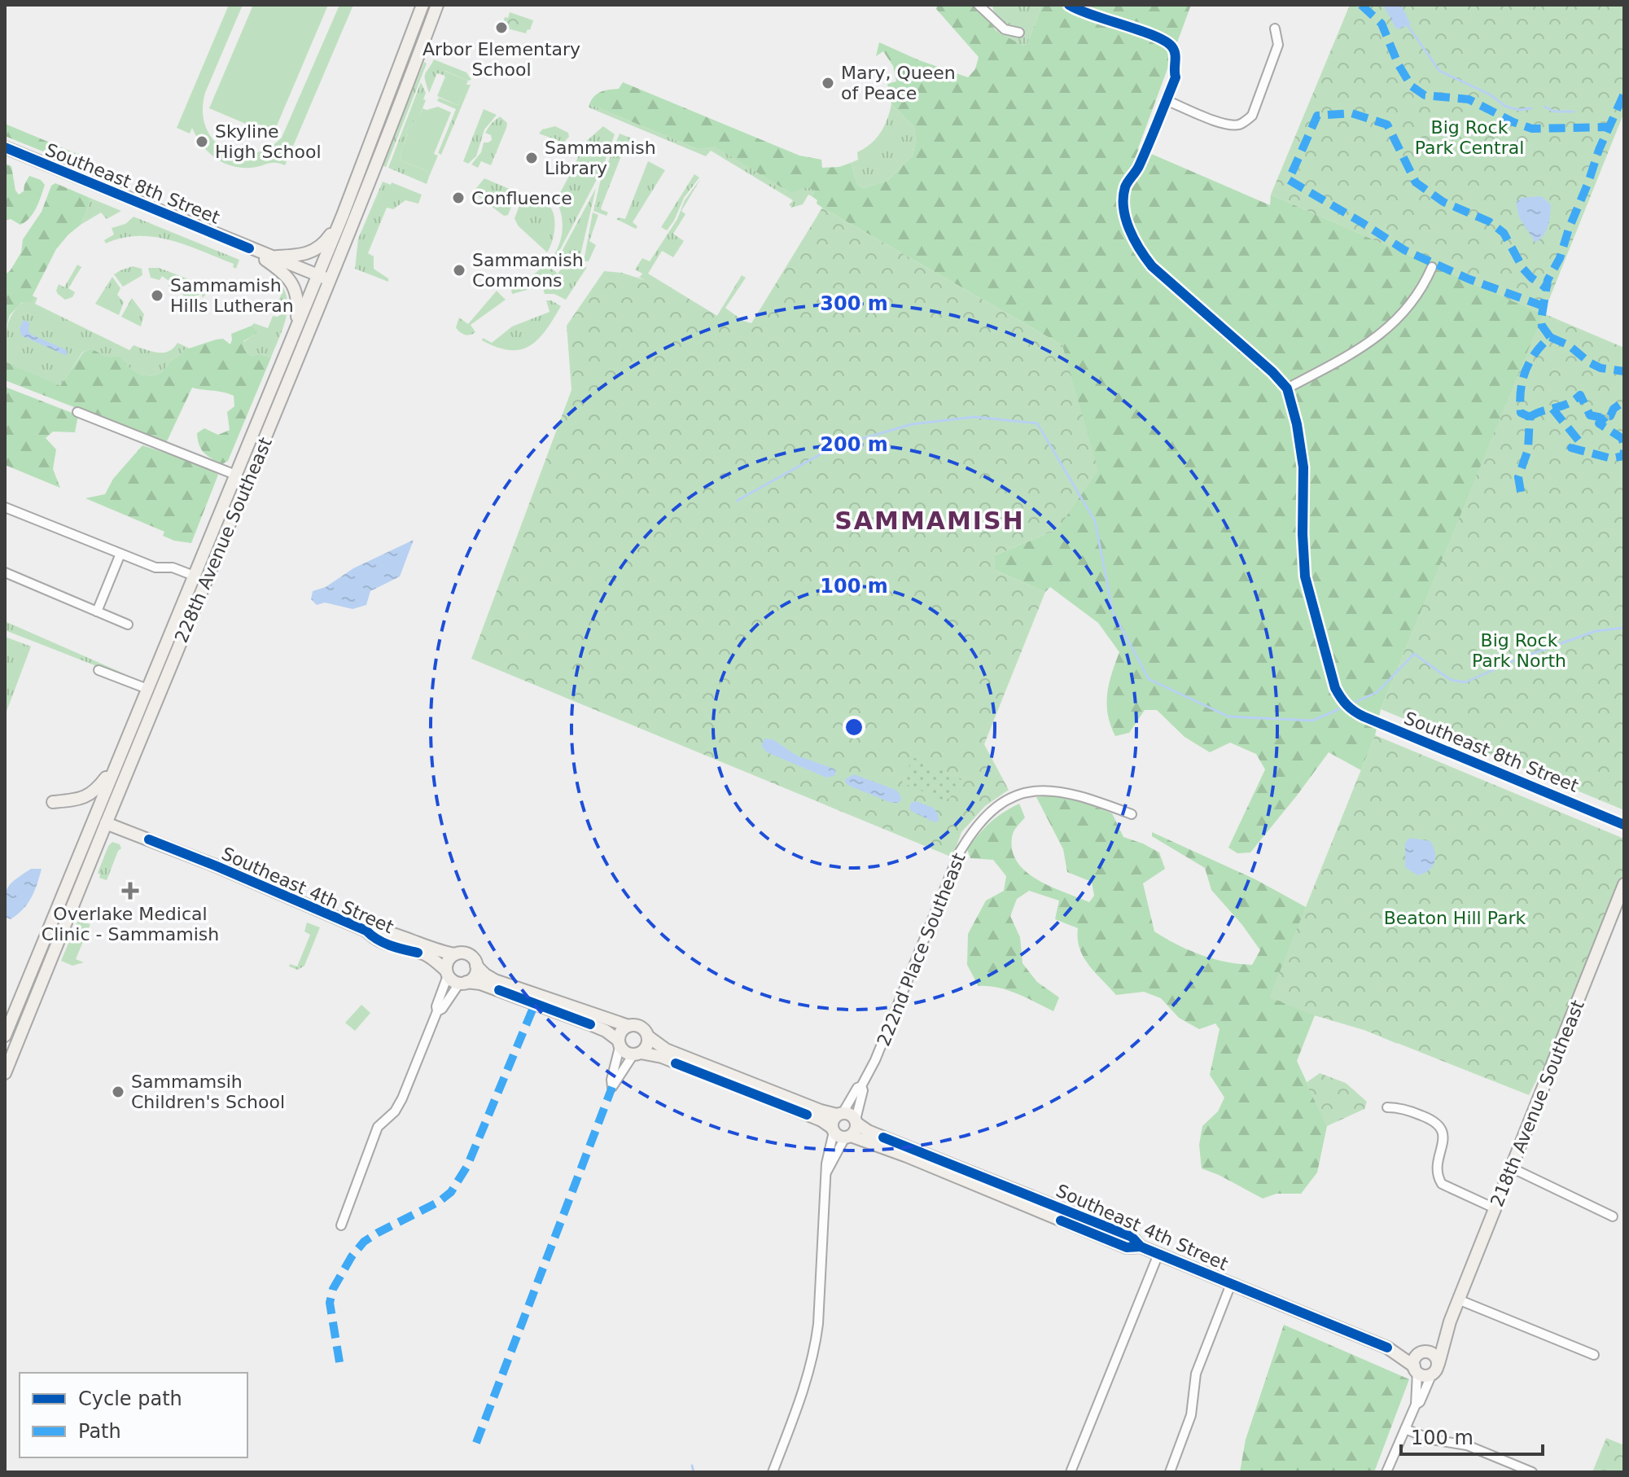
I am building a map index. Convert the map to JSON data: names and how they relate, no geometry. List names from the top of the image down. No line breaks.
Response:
{"streets":{"street":["Southeast 8th Street","228th Avenue Southeast","Southeast 4th Street","222nd Place Southeast","218th Avenue Southeast"]},"crossings":[["Southeast 8th Street","228th Avenue Southeast"],["228th Avenue Southeast","Southeast 4th Street"],["Southeast 4th Street","222nd Place Southeast"],["Southeast 4th Street","218th Avenue Southeast"]],"districts":["SAMMAMISH"],"parks":["Big Rock Park Central","Big Rock Park North","Beaton Hill Park"],"places":{"other":["Arbor Elementary School","Mary, Queen of Peace","Skyline High School","Sammamish Library","Confluence","Sammamish Commons","Sammamish Hills Lutheran","Sammamsih Children's School"],"health":["Overlake Medical Clinic - Sammamish"]},"legend":["Cycle path","Path"],"scale_bar":"100 m","rings":["300 m","200 m","100 m"]}
